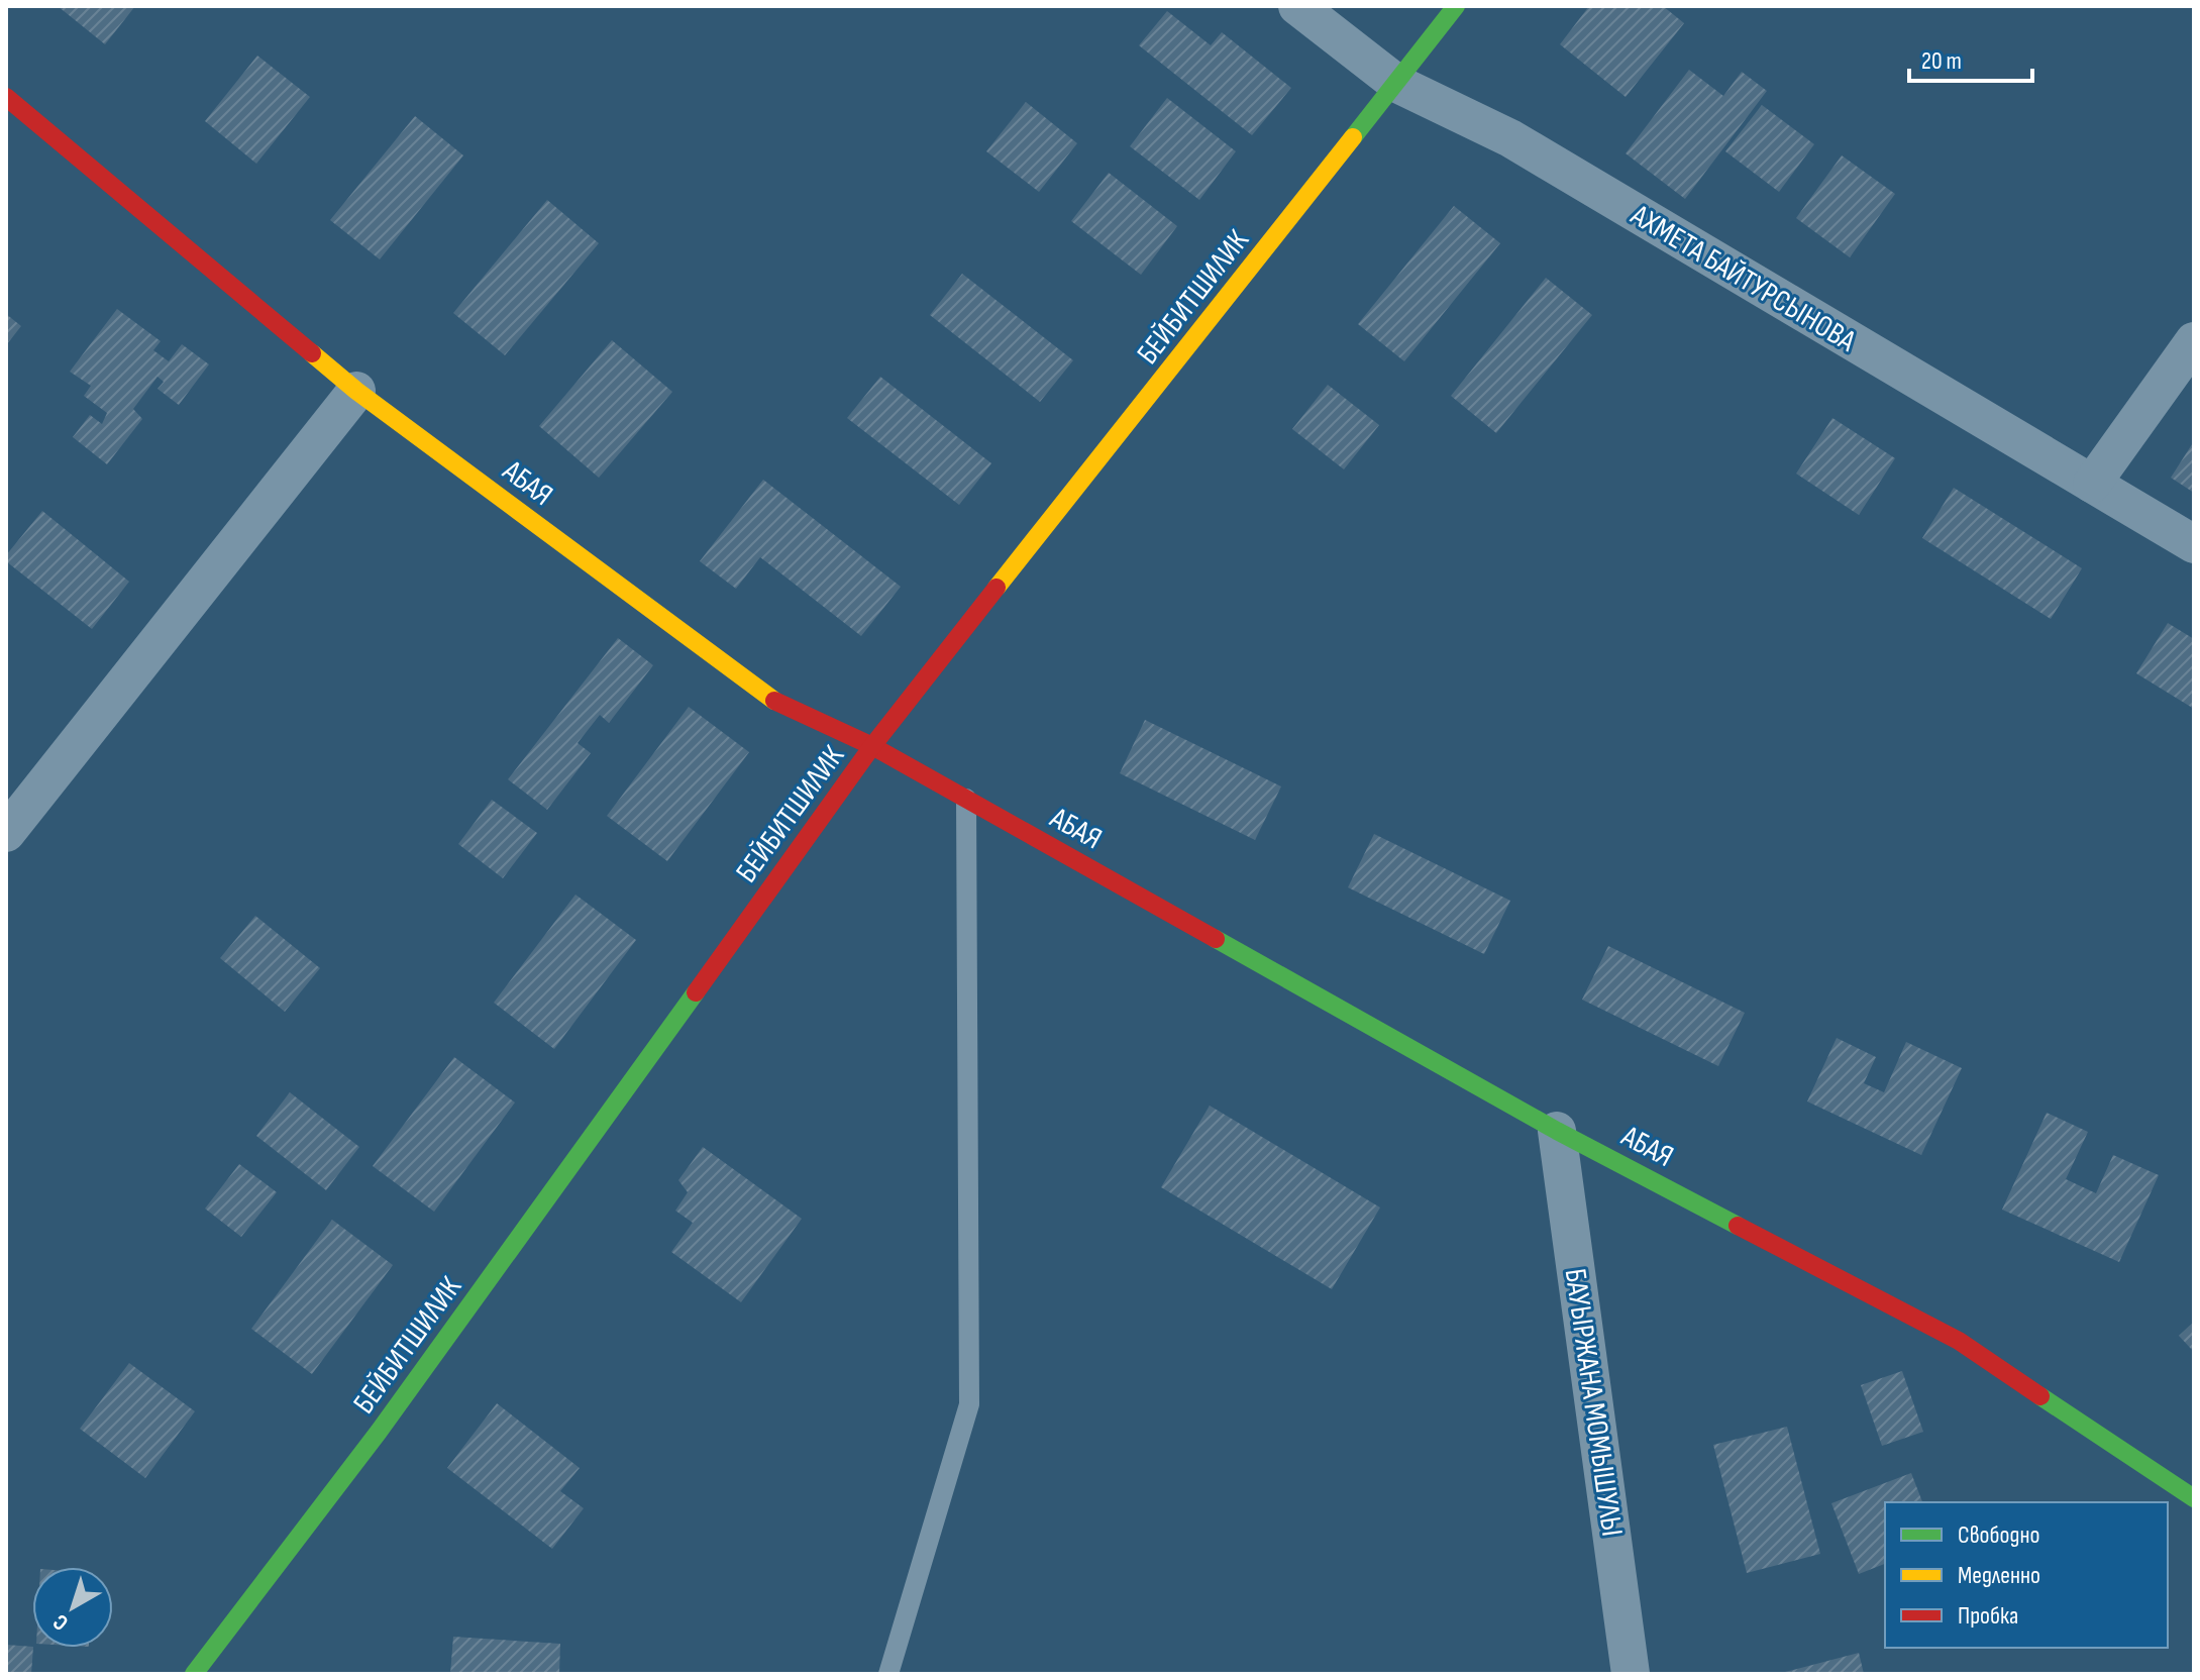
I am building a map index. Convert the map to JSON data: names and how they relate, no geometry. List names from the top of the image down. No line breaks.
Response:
{"streets":{"street":["АХМЕТА БАЙТУРСЫНОВА","БЕЙБИТШИЛИК","АБАЯ","БАУЫРЖАНА МОМЫШУЛЫ"]},"crossings":[["АХМЕТА БАЙТУРСЫНОВА","БЕЙБИТШИЛИК"],["БЕЙБИТШИЛИК","АБАЯ"],["АБАЯ","БАУЫРЖАНА МОМЫШУЛЫ"]],"legend":["Свободно","Медленно","Пробка"],"scale_bar":"20 m","north":"bottom left"}
